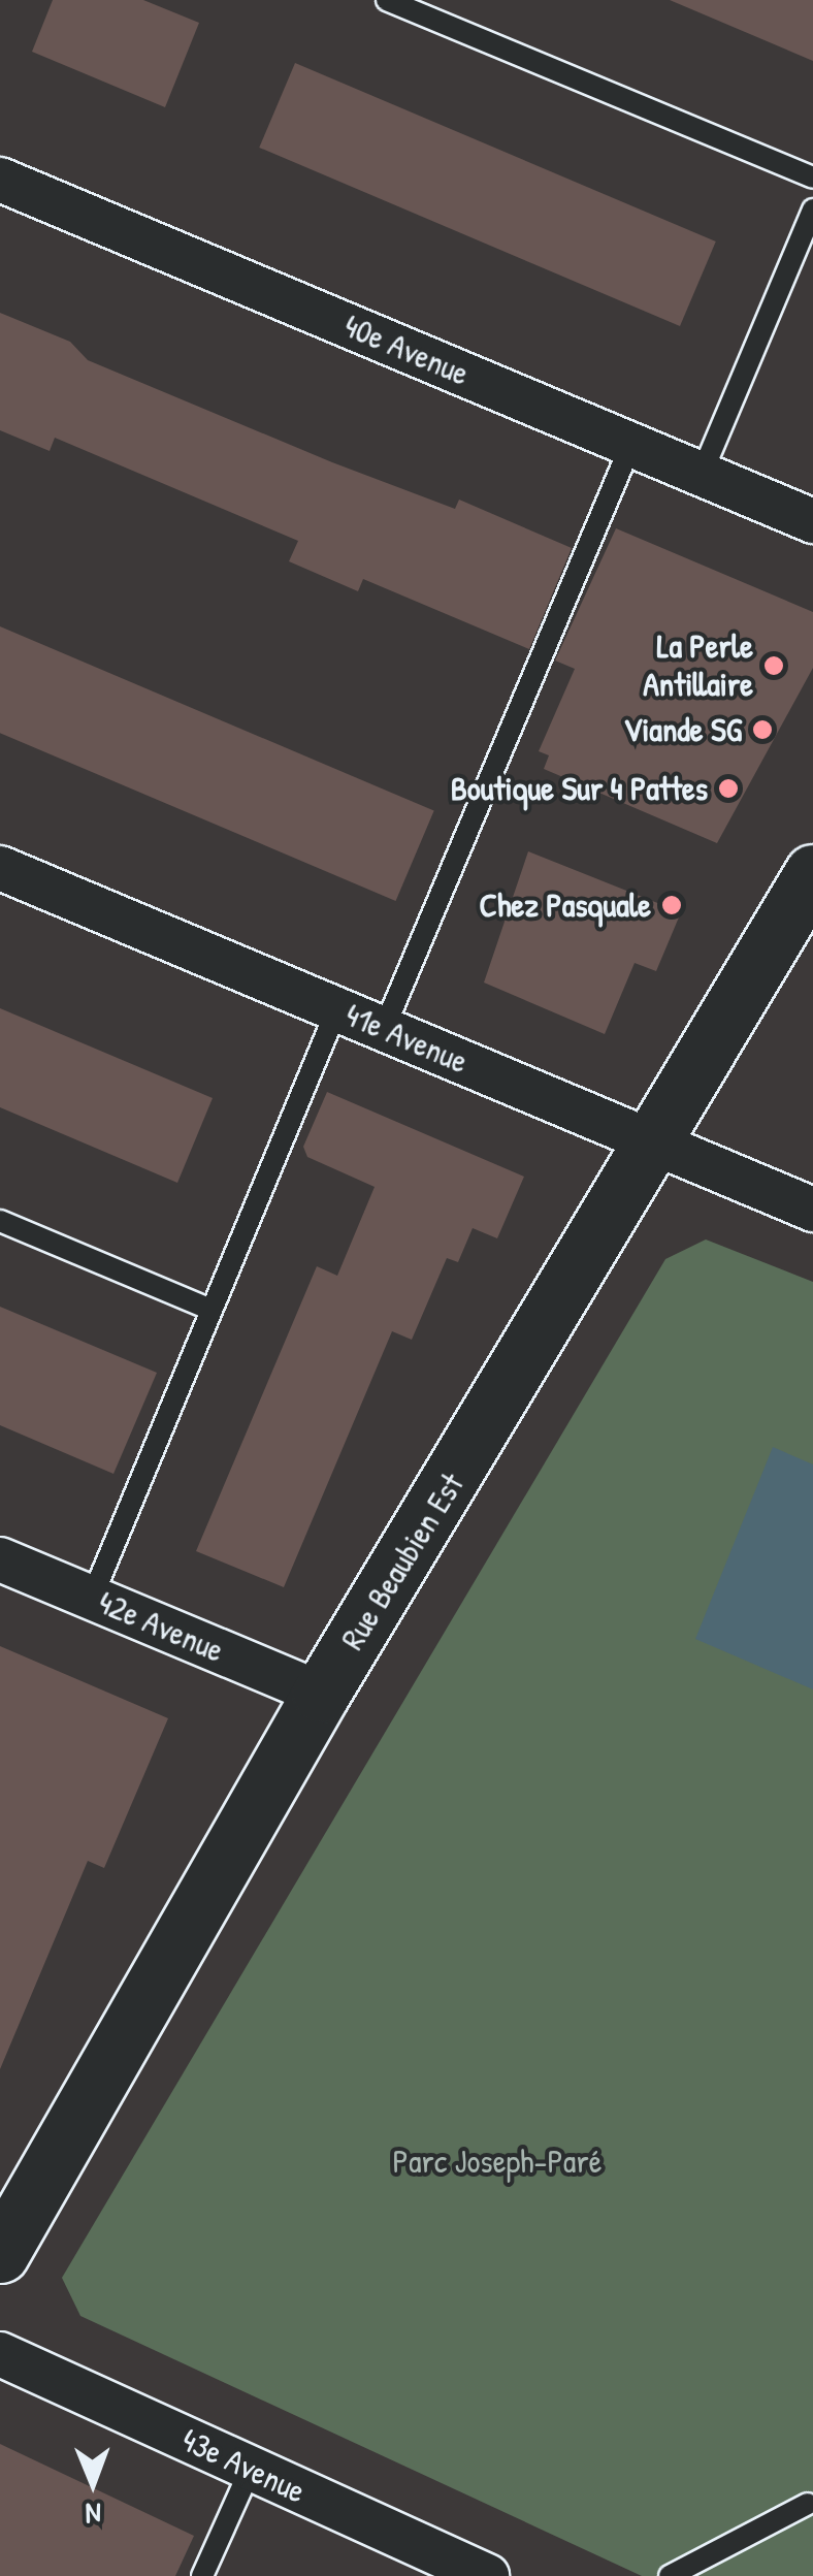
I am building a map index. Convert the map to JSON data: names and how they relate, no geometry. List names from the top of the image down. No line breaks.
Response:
{"streets":{"street":["40e Avenue","41e Avenue","Rue Beaubien Est","42e Avenue","43e Avenue"]},"crossings":[["41e Avenue","Rue Beaubien Est"],["Rue Beaubien Est","42e Avenue"]],"parks":["Parc Joseph-Paré"],"places":["La Perle Antillaire","Viande SG","Boutique Sur 4 Pattes","Chez Pasquale"],"north":"bottom"}
